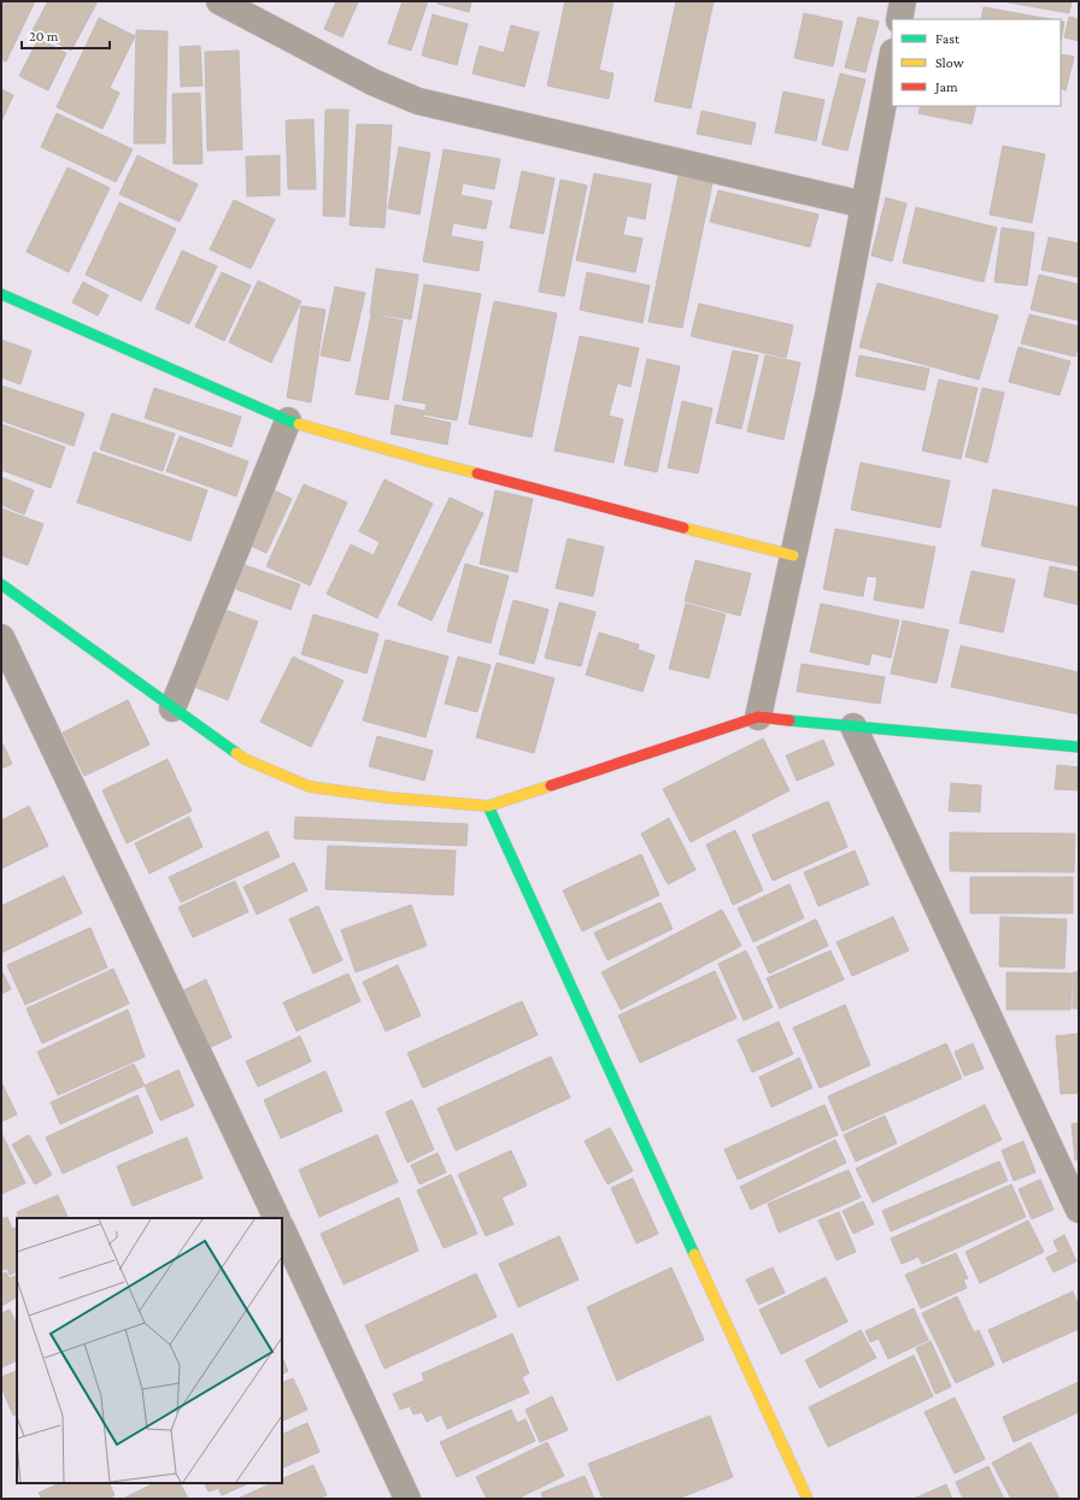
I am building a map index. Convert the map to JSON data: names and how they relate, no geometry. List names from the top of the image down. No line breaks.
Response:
{"legend":["Fast","Slow","Jam"],"scale_bar":"20 m"}
